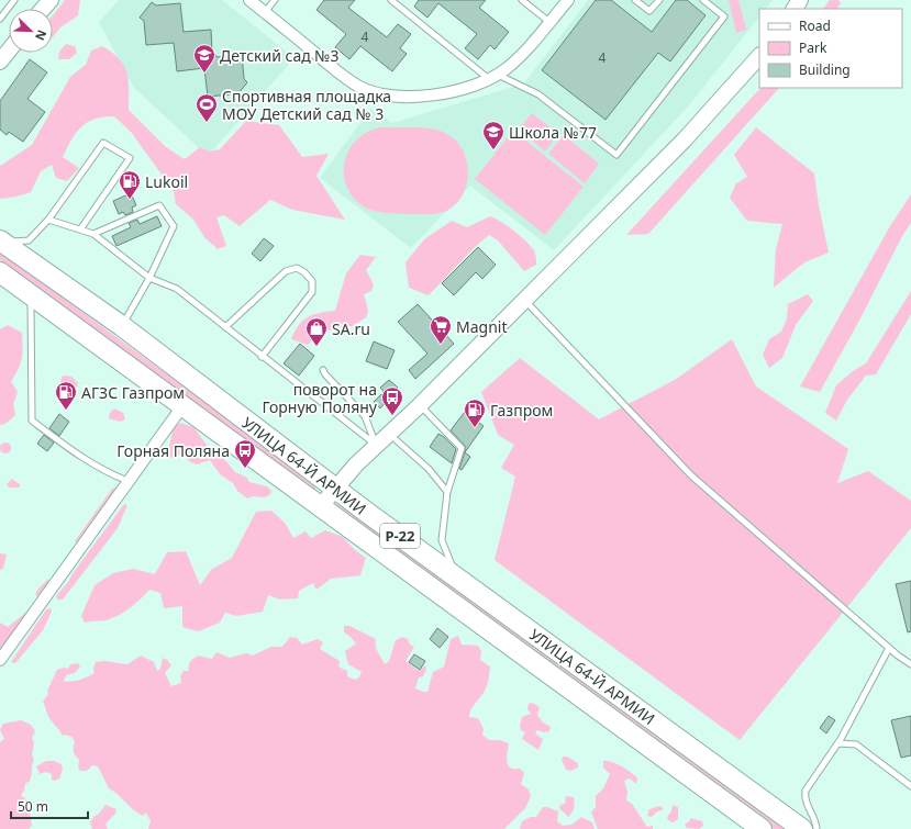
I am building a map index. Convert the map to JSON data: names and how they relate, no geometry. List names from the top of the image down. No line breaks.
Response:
{"streets":{"highway":["УЛИЦА 64-Й АРМИИ","Р-22"]},"places":{"school or university":["Детский сад №3","Школа №77"],"sports":["Спортивная площадка МОУ Детский сад № 3"],"fuel station":["Lukoil","АГЗС Газпром","Газпром"],"supermarket":["Magnit"],"shop":["SA.ru"],"bus stop":["поворот на Горную Поляну","Горная Поляна"]},"house_numbers":["4","4"],"legend":["Road","Park","Building"],"scale_bar":"50 m","north":"bottom right"}
